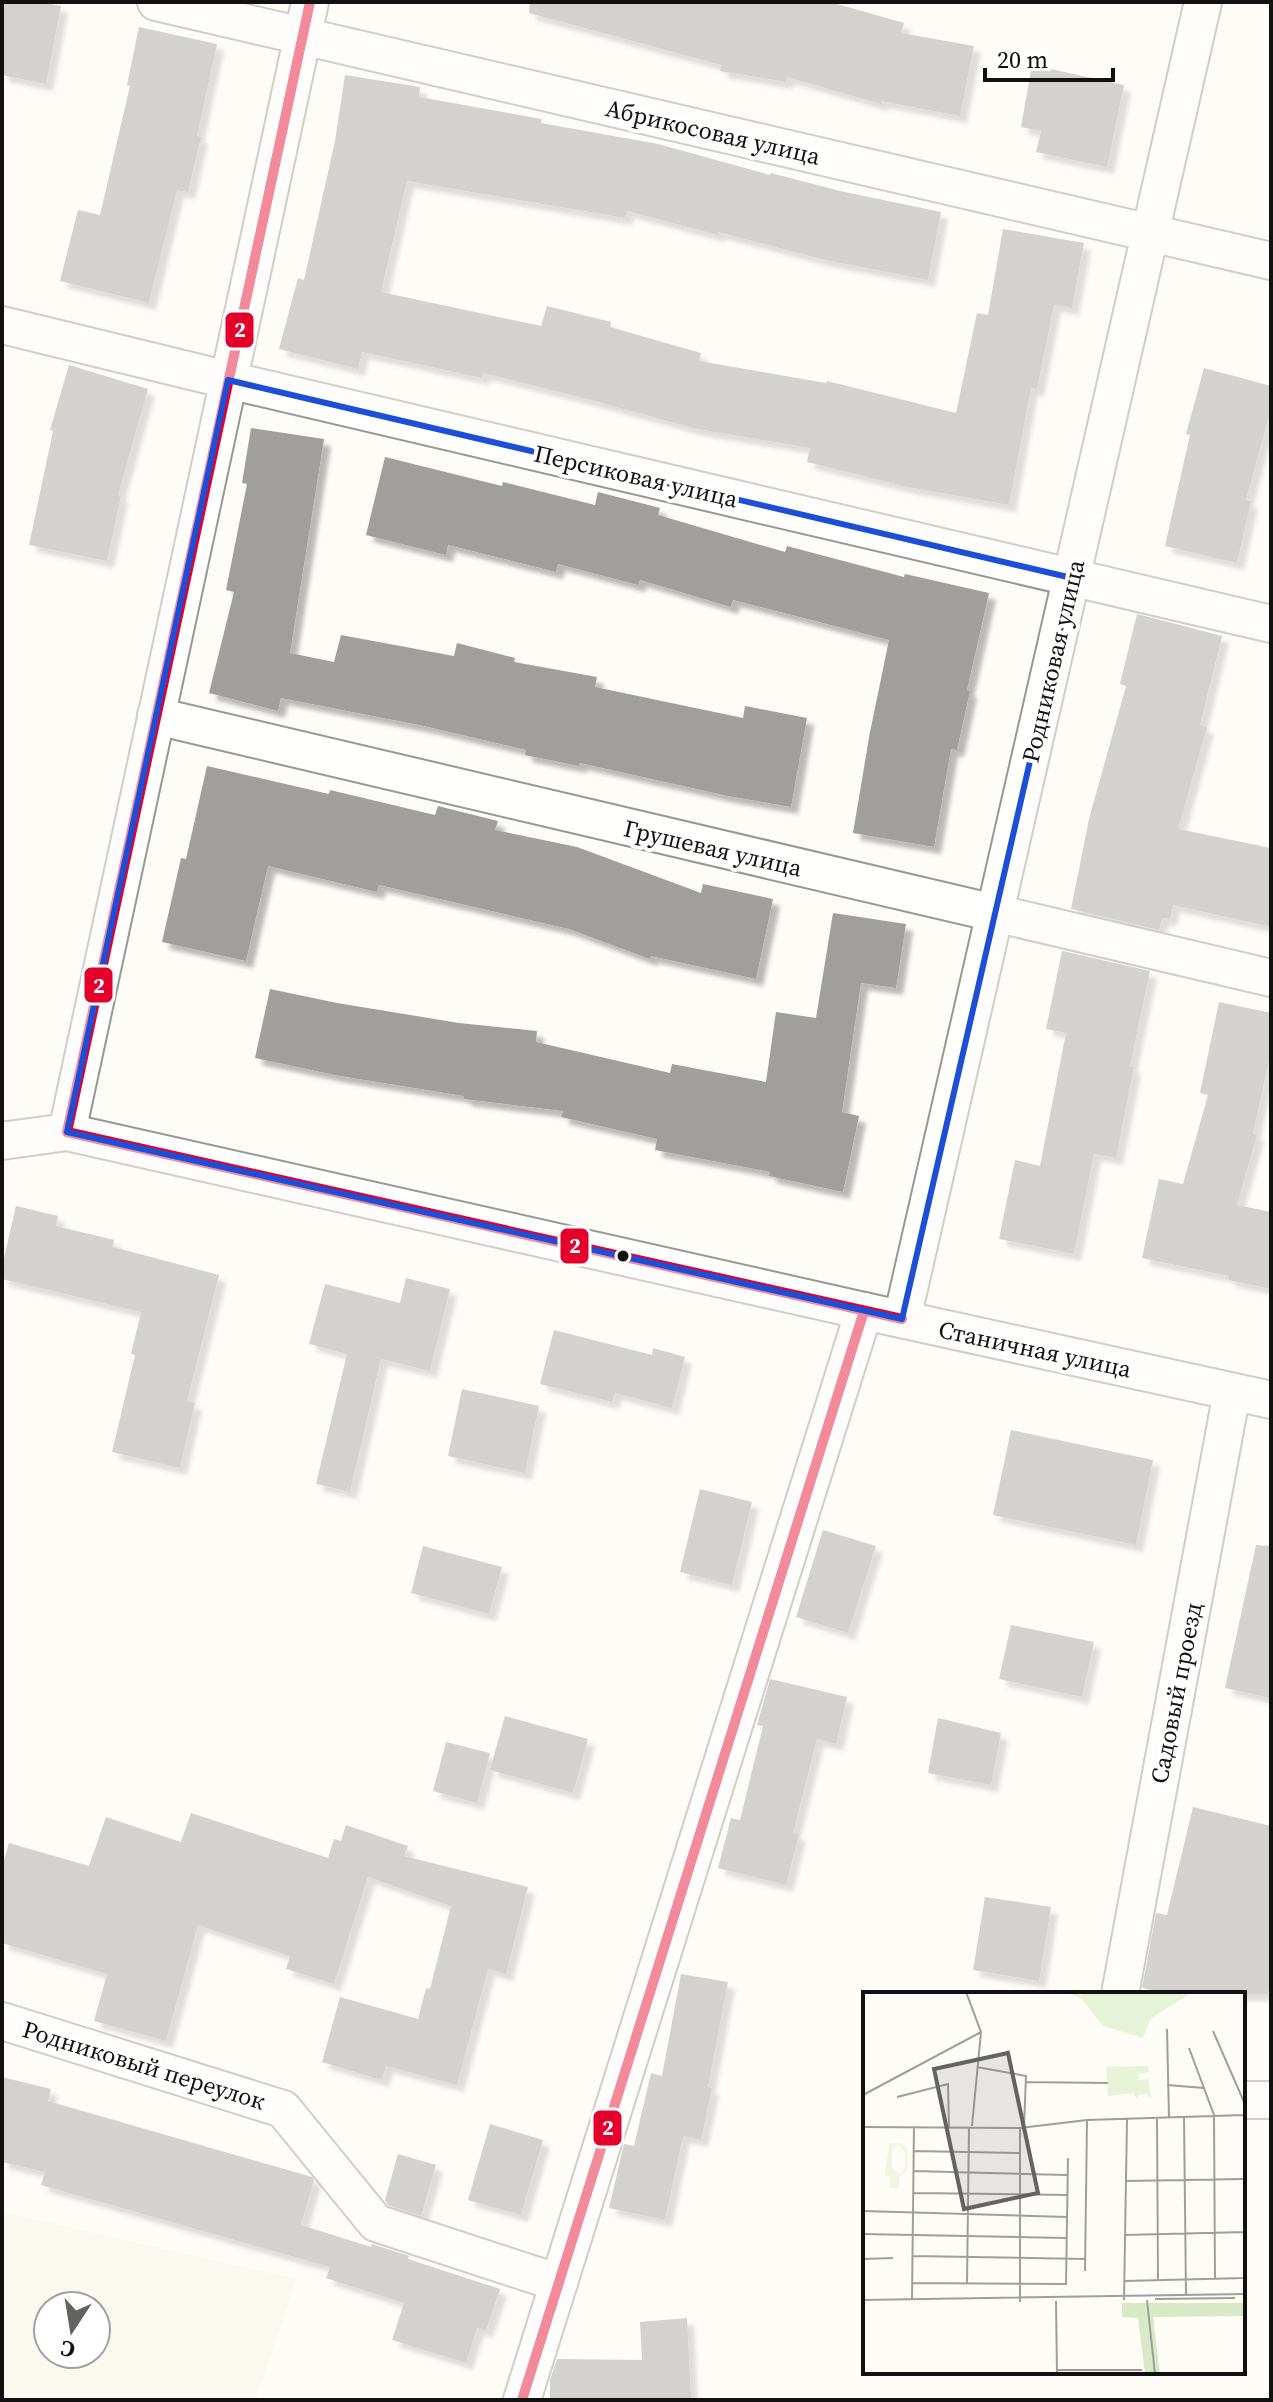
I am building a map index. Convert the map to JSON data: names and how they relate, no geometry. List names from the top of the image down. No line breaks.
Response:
{"streets":{"street":["Абрикосовая улица","Персиковая улица","Родниковая улица","Грушевая улица","Станичная улица","Садовый проезд","Родниковый переулок"]},"crossings":[["Абрикосовая улица","Родниковая улица"],["Персиковая улица","Родниковая улица"],["Родниковая улица","Грушевая улица"],["Родниковая улица","Станичная улица"],["Станичная улица","Садовый проезд"]],"lines":["transit line 2"],"scale_bar":"20 m","north":"bottom"}
